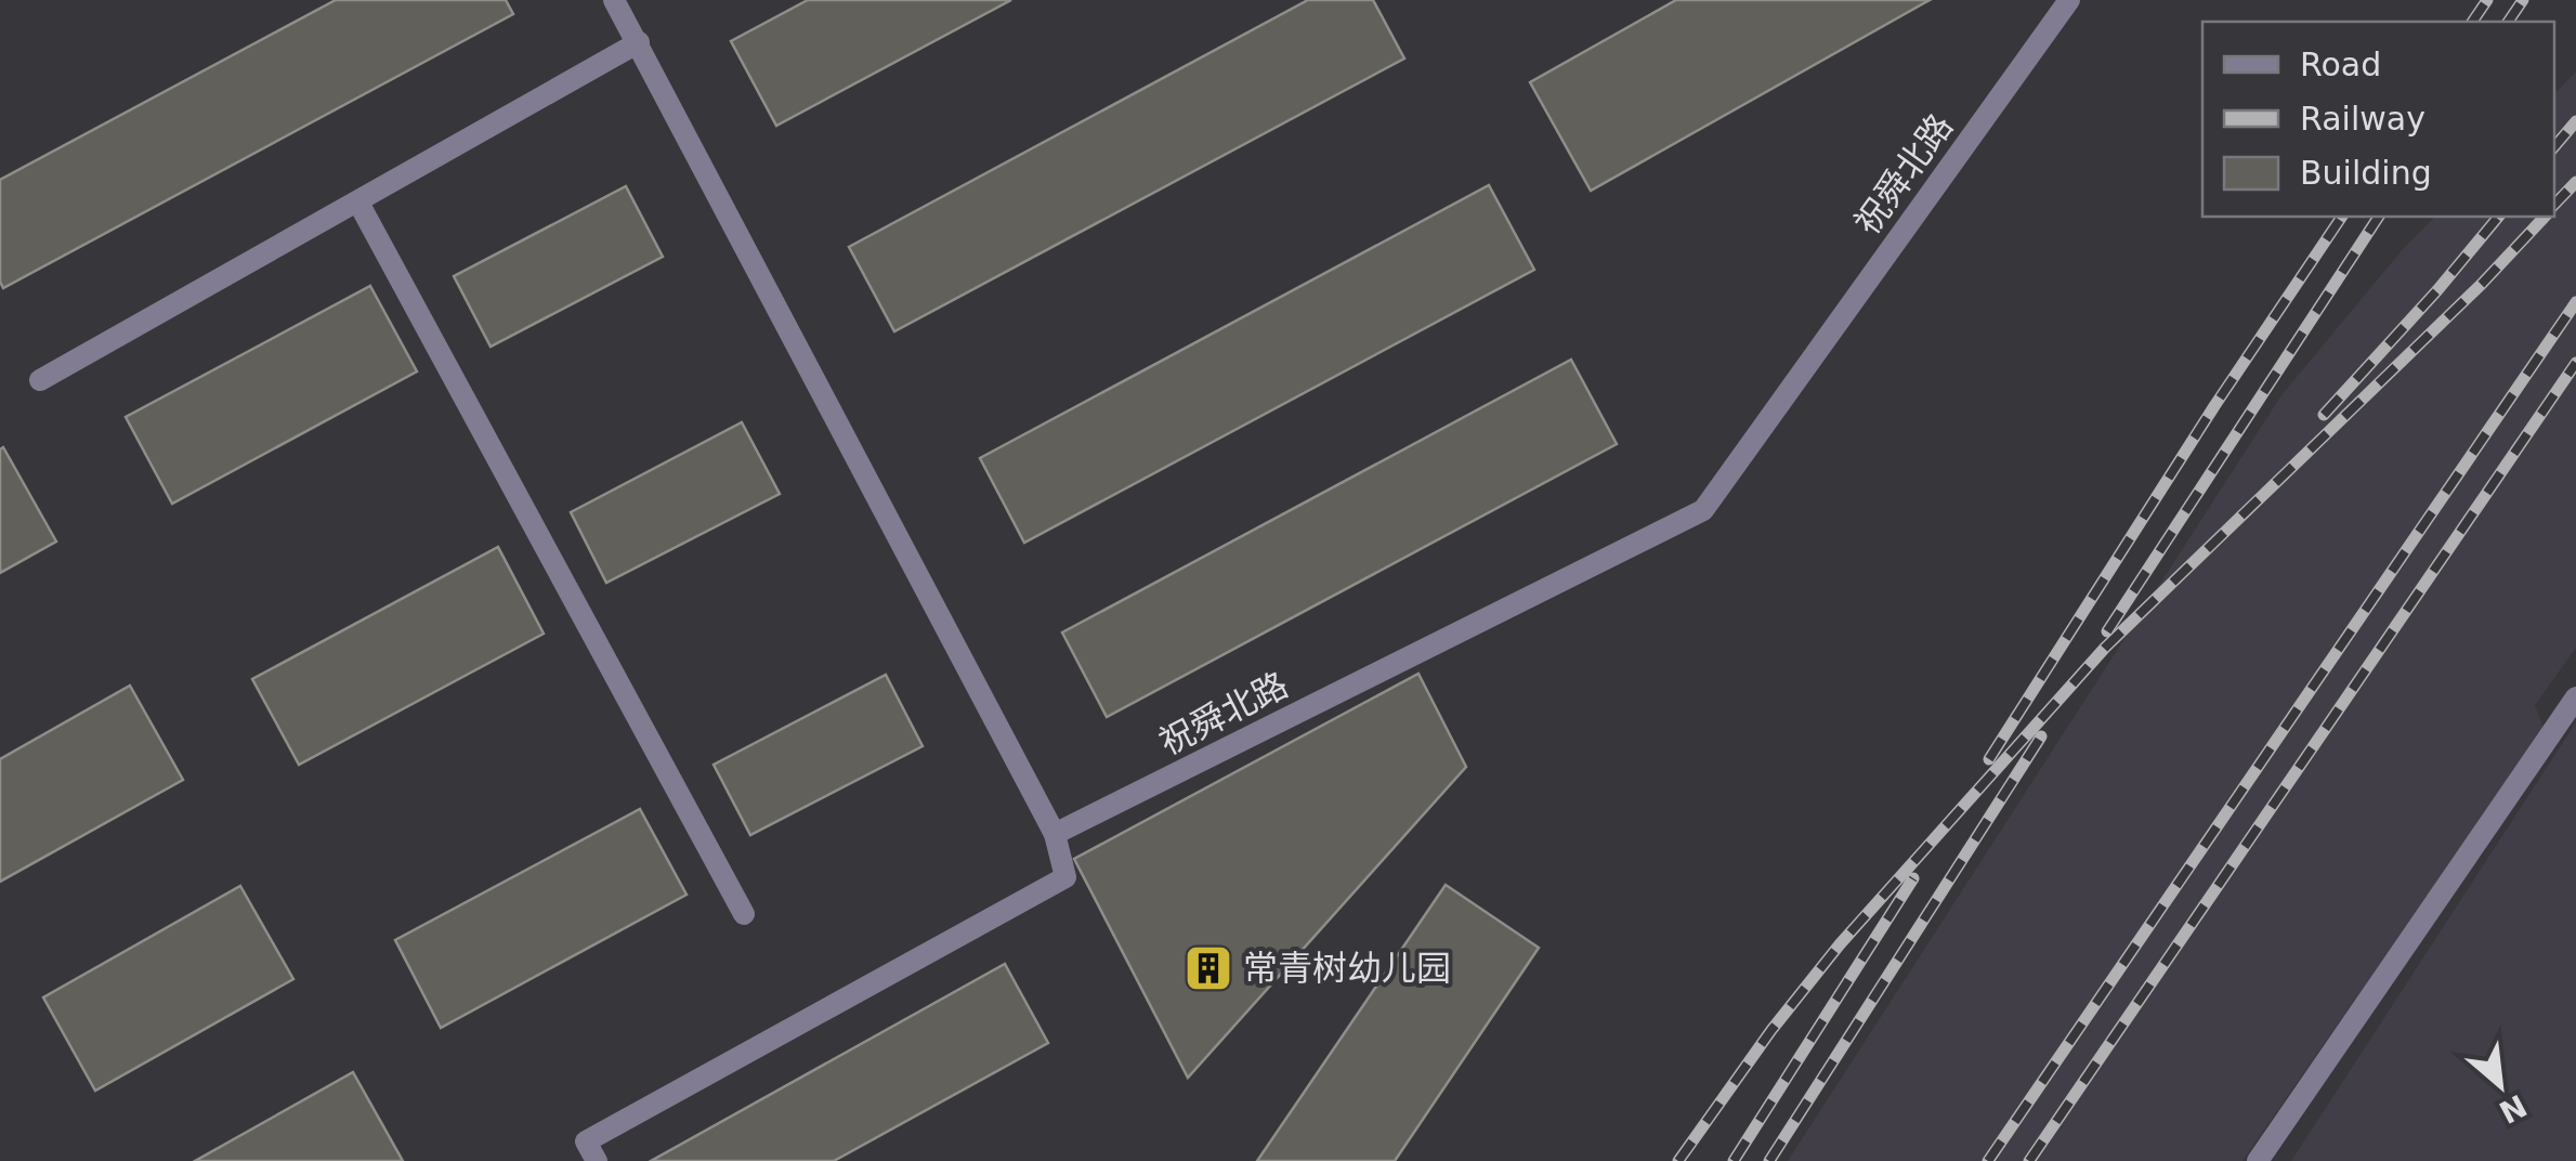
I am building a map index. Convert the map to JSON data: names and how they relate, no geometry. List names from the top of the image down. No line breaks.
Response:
{"streets":{"street":["祝舜北路"]},"places":{"building":["常青树幼儿园"]},"legend":["Road","Railway","Building"],"north":"bottom right"}
